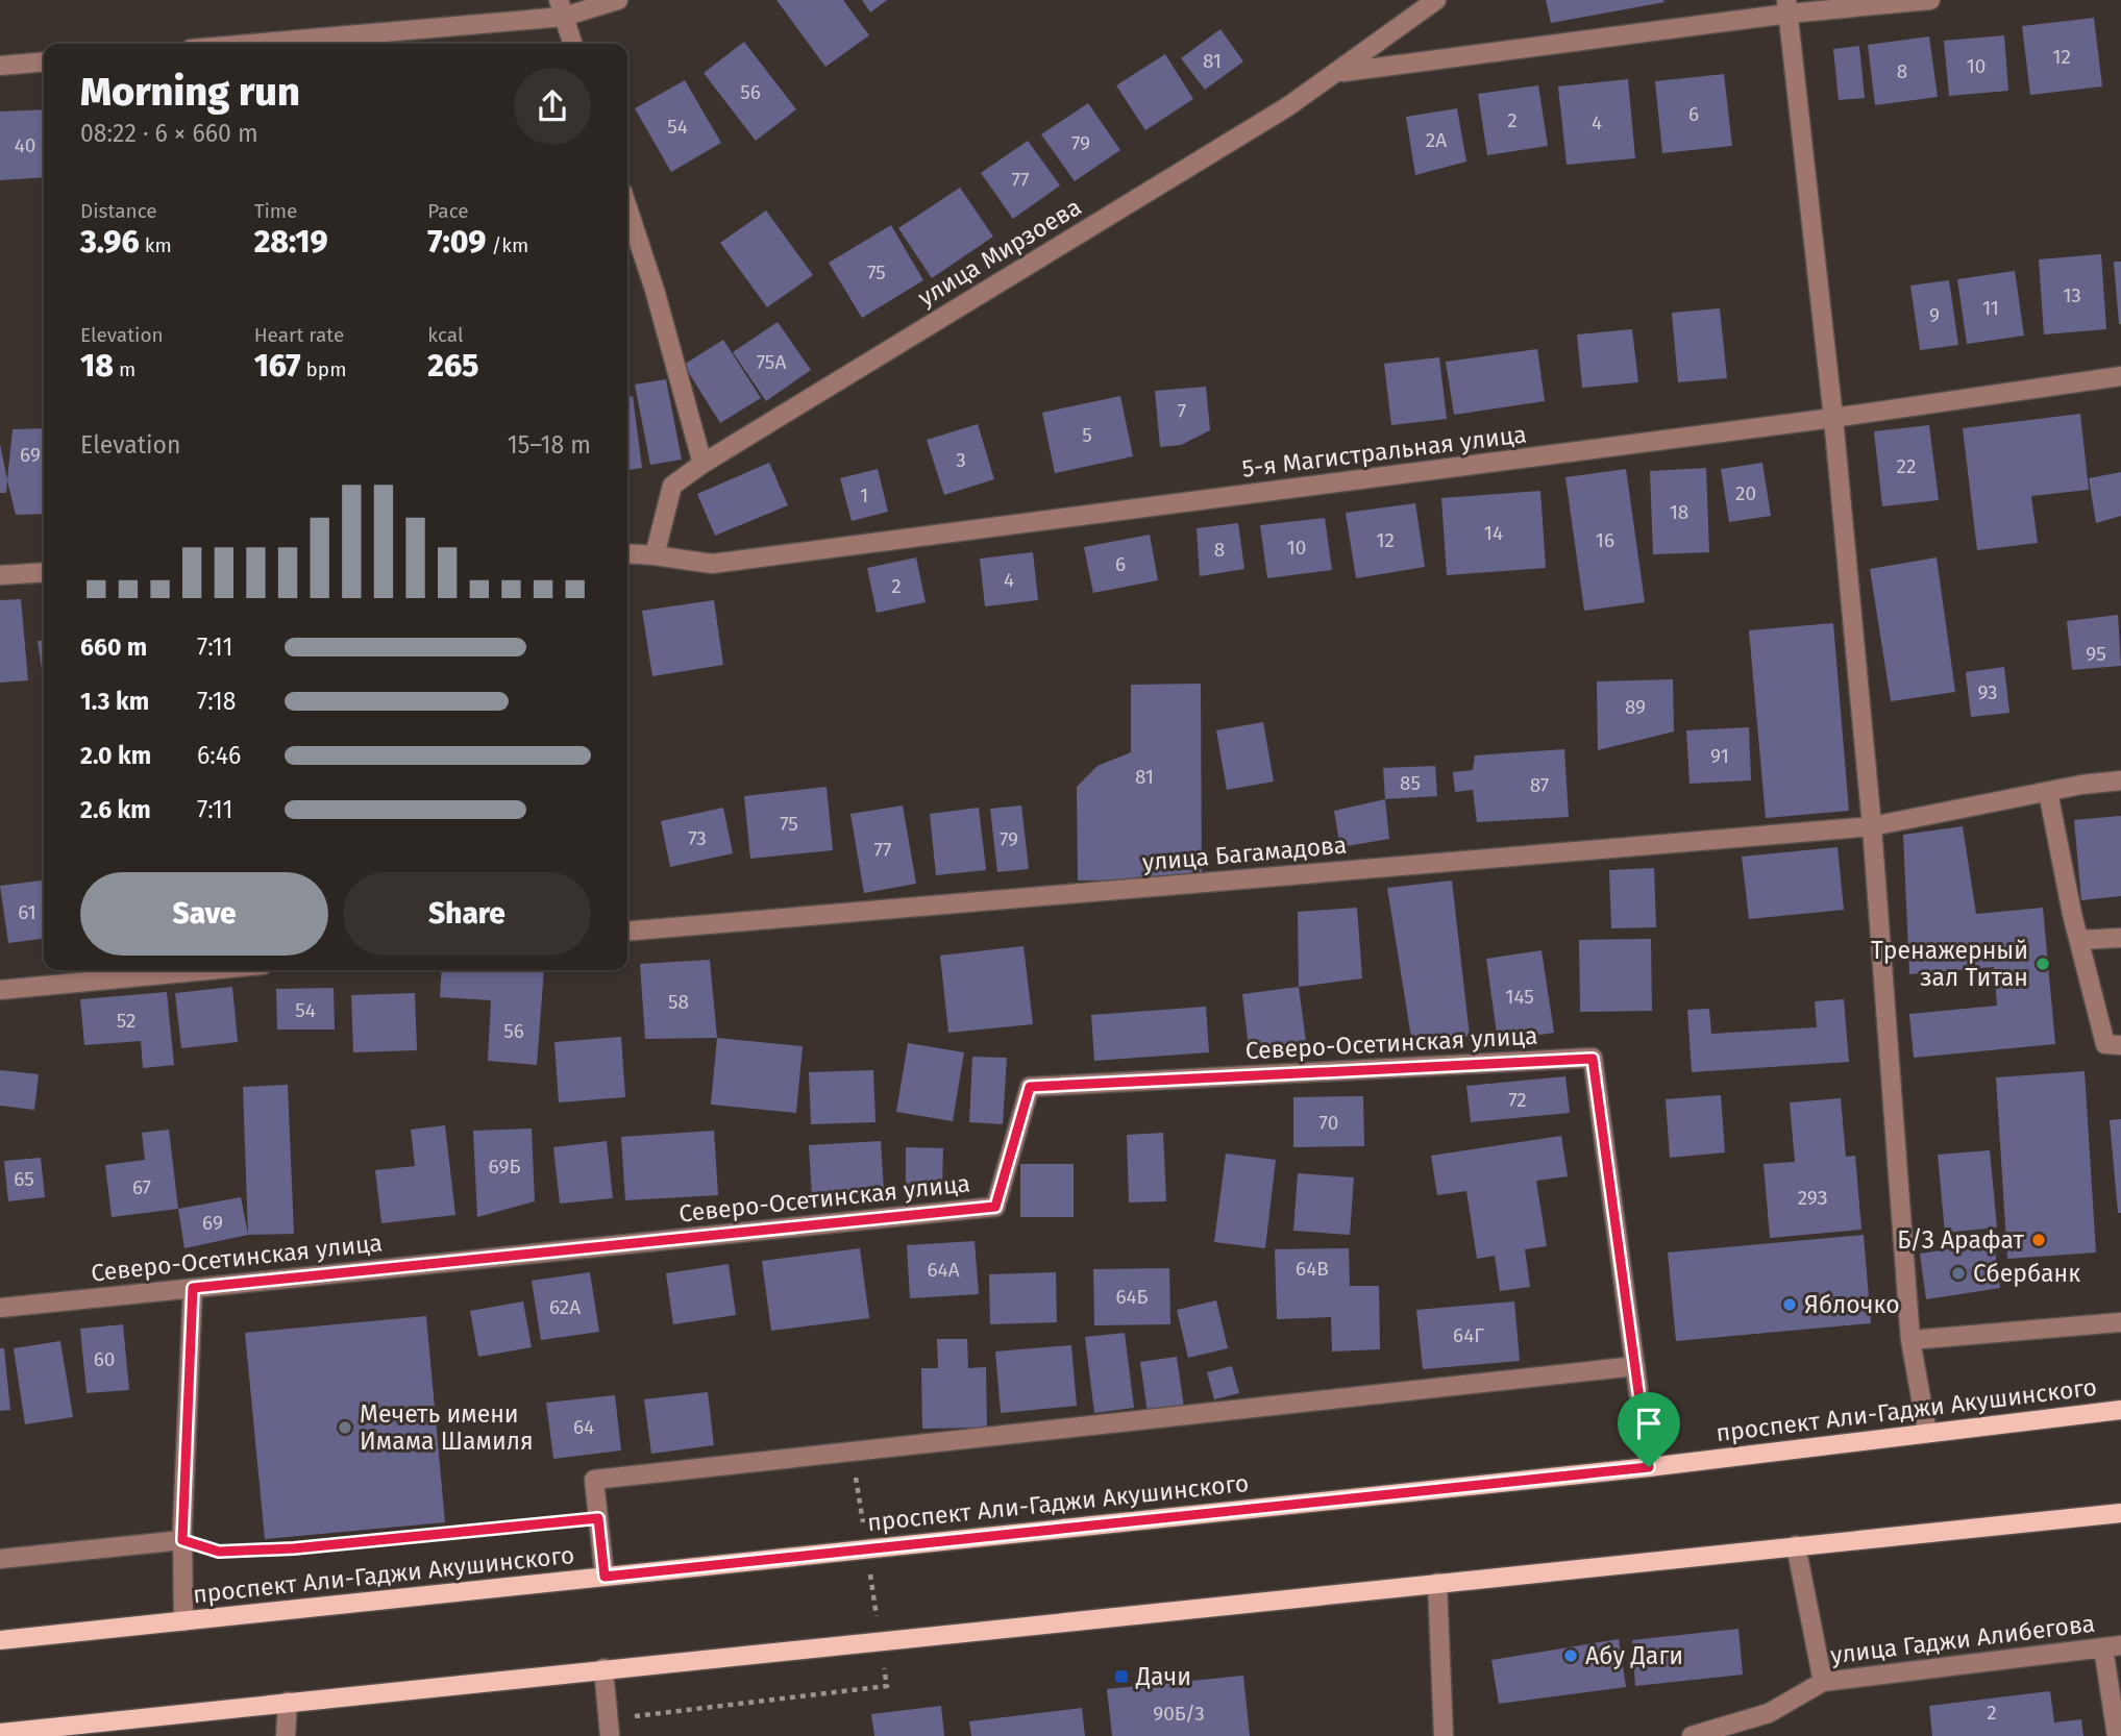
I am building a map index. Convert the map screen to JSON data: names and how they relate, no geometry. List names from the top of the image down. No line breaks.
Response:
{"streets":{"main road":["проспект Али-Гаджи Акушинского"],"street":["улица Мирзоева","5-я Магистральная улица","улица Багамадова","Северо-Осетинская улица","улица Гаджи Алибегова"]},"crossings":[["улица Мирзоева","5-я Магистральная улица"],["Северо-Осетинская улица","проспект Али-Гаджи Акушинского"]],"places":{"other":["Тренажерный зал Титан","Б/З Арафат","Сбербанк","Яблочко","Мечеть имени Имама Шамиля","Абу Даги"],"transit":["Дачи"]},"house_numbers":["12","81","10","8","56","6","2","4","54","2А","79","40","77","75","13","11","9","75А","7","5","69","3","22","20","1","18","14","12","16","10","8","6","4","2","95","93","89","91","81","85","87","75","73","79","77","61","145","58","54","52","56","72","70","69Б","65","67","29З","69","64В","64А","64Б","62А","64Г","60","64","2","90Б/3"],"page":{"heading":["Morning run","08:22 · 6 × 660 m"],"stats":[["Distance","3.96 km"],["Time","28:19"],["Pace","7:09 /km"],["Elevation","18 m"],["Heart rate","167 bpm"],["kcal","265"]],"chart":["Elevation","15–18 m"],"list":[{"name":"660 m","note":"7:11"},{"name":"1.3 km","note":"7:18"},{"name":"2.0 km","note":"6:46"},{"name":"2.6 km","note":"7:11"}],"buttons":["Save","Share"]}}
